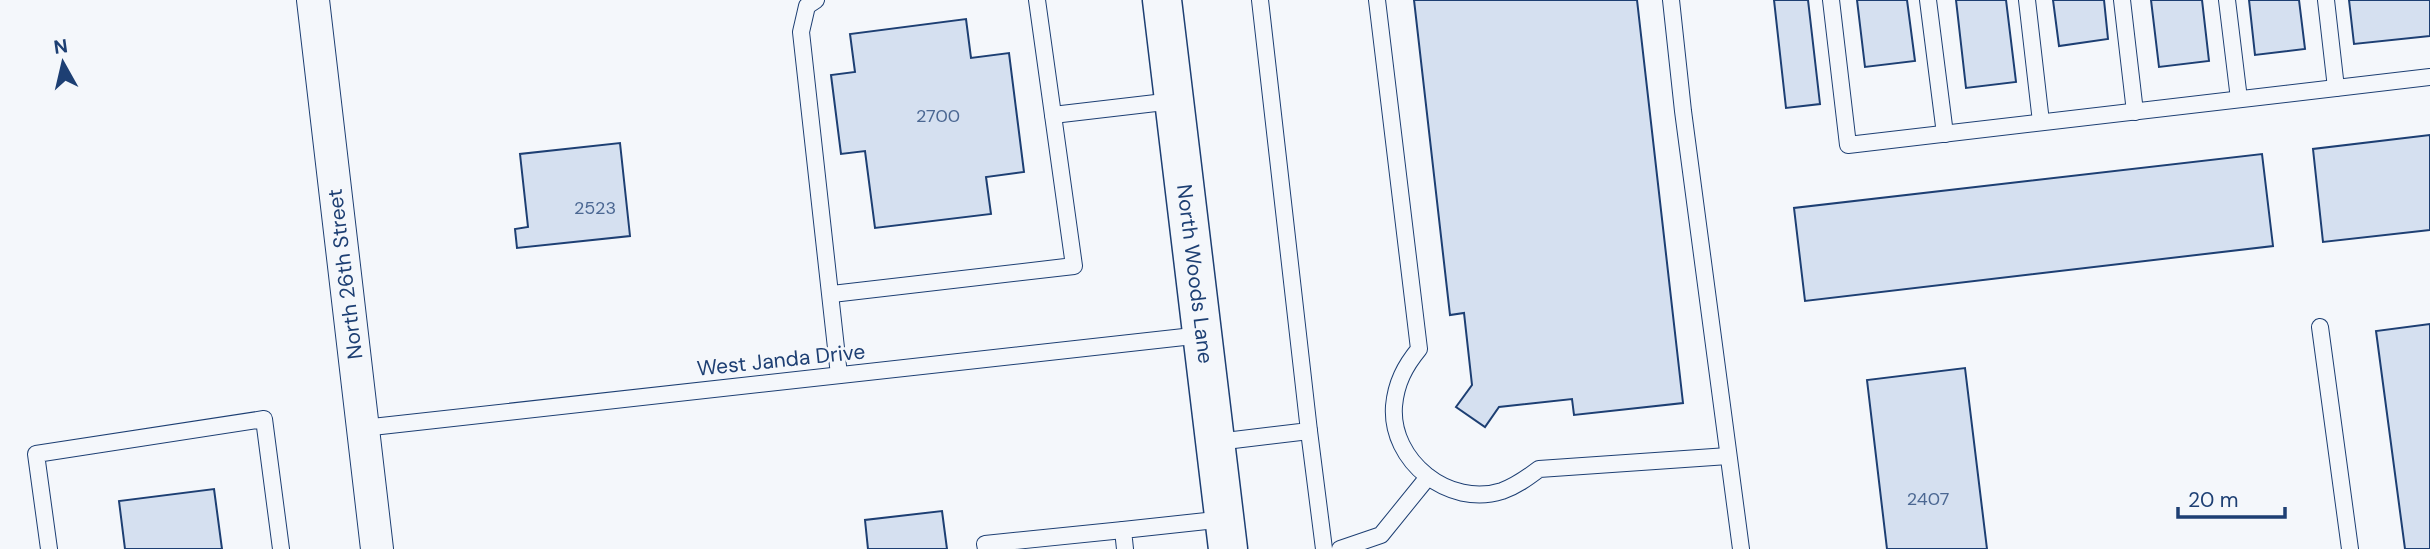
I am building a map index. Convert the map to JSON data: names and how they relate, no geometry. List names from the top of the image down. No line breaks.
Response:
{"streets":{"street":["North 26th Street","North Woods Lane"],"lane":["West Janda Drive"]},"crossings":[["North 26th Street","West Janda Drive"],["North Woods Lane","West Janda Drive"]],"house_numbers":["2700","2523","2407"],"scale_bar":"20 m","north":"top"}
